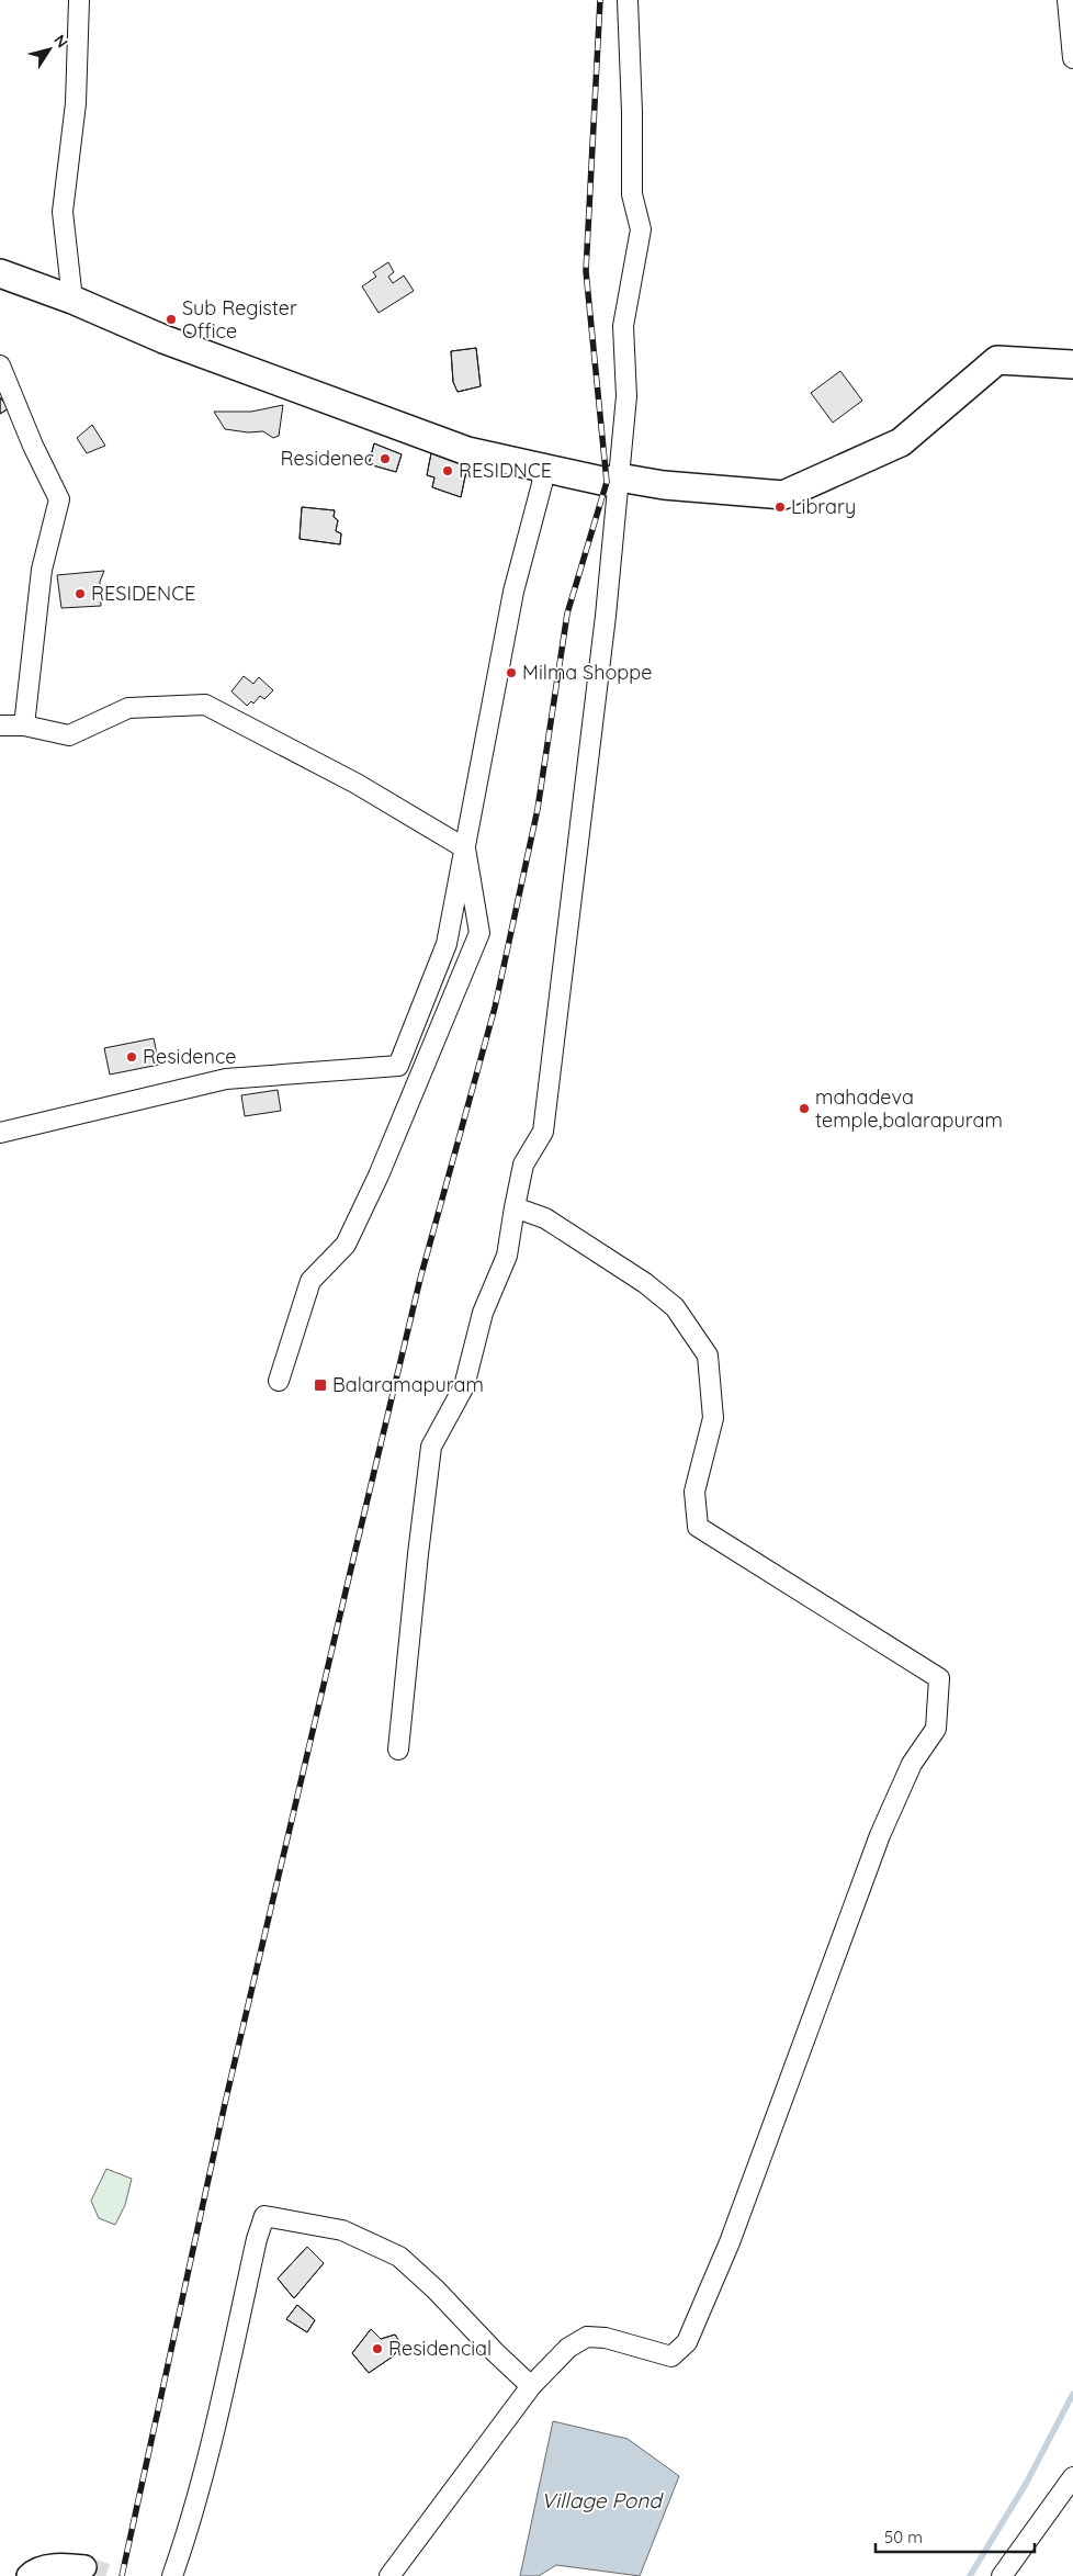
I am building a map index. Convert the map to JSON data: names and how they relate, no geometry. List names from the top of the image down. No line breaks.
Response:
{"water":["Village Pond"],"places":{"other":["Sub Register Office","Residenec","RESIDNCE","Library","RESIDENCE","Milma Shoppe","Residence","mahadeva temple,balarapuram","Residencial"],"transit":["Balaramapuram"]},"scale_bar":"50 m","north":"top right"}
